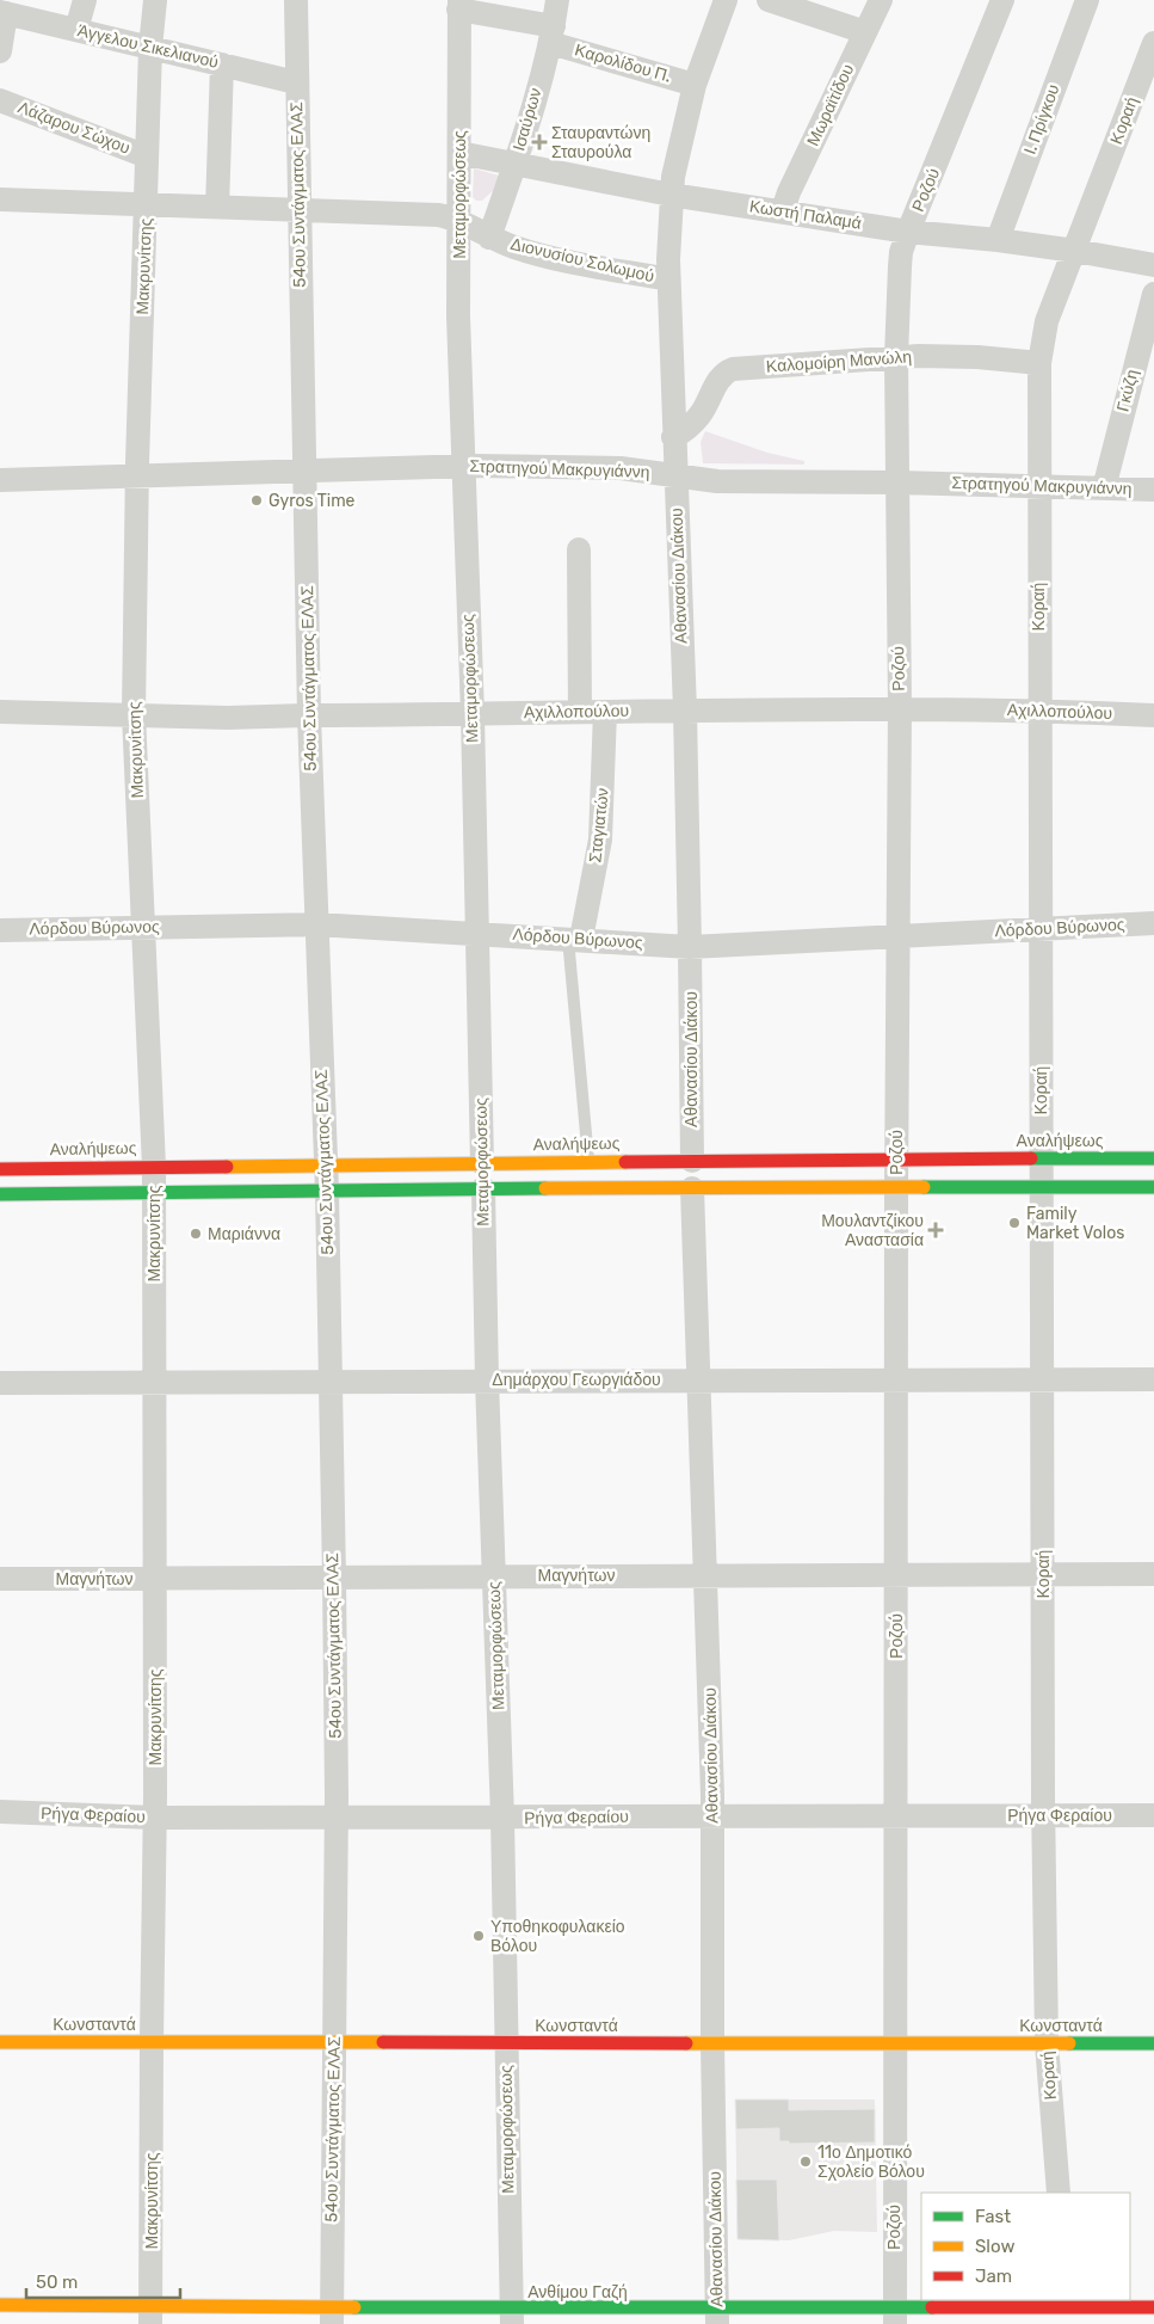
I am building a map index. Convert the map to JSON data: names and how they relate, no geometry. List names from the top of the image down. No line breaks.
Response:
{"streets":{"main road":["Μεταμορφώσεως","Αναλήψεως","Κωνσταντά","Ανθίμου Γαζή"],"street":["Άγγελου Σικελιανού","Καρολίδου Π.","Μωραϊτίδου","Ισαύρων","Ι. Πρίγκου","Κοραή","Λάζαρου Σώχου","Ροζού","54ου Συντάγματος ΕΛΑΣ","Κωστή Παλαμά","Διονυσίου Σολωμού","Μακρυνίτσης","Καλομοίρη Μανώλη","Γκύζη","Στρατηγού Μακρυγιάννη","Αθανασίου Διάκου","Αχιλλοπούλου","Σταγιατών","Λόρδου Βύρωνος","Δημάρχου Γεωργιάδου","Μαγνήτων","Ρήγα Φεραίου"]},"crossings":[["Άγγελου Σικελιανού","54ου Συντάγματος ΕΛΑΣ"],["Άγγελου Σικελιανού","Μακρυνίτσης"],["Καρολίδου Π.","Ισαύρων"],["Καρολίδου Π.","Μεταμορφώσεως"],["Καρολίδου Π.","Αθανασίου Διάκου"],["Μωραϊτίδου","Κωστή Παλαμά"],["Ισαύρων","Κωστή Παλαμά"],["Ισαύρων","Διονυσίου Σολωμού"],["Ι. Πρίγκου","Κωστή Παλαμά"],["Κοραή","Κωστή Παλαμά"],["Κοραή","Καλομοίρη Μανώλη"],["Κοραή","Στρατηγού Μακρυγιάννη"],["Κοραή","Αχιλλοπούλου"],["Κοραή","Λόρδου Βύρωνος"],["Κοραή","Αναλήψεως"],["Κοραή","Δημάρχου Γεωργιάδου"],["Κοραή","Μαγνήτων"],["Κοραή","Ρήγα Φεραίου"],["Κοραή","Κωνσταντά"],["Λάζαρου Σώχου","Μακρυνίτσης"],["Ροζού","Κωστή Παλαμά"],["Ροζού","Καλομοίρη Μανώλη"],["Ροζού","Στρατηγού Μακρυγιάννη"],["Ροζού","Αχιλλοπούλου"],["Ροζού","Λόρδου Βύρωνος"],["Ροζού","Αναλήψεως"],["Ροζού","Δημάρχου Γεωργιάδου"],["Ροζού","Μαγνήτων"],["Ροζού","Ρήγα Φεραίου"],["Ροζού","Κωνσταντά"],["Ροζού","Ανθίμου Γαζή"],["54ου Συντάγματος ΕΛΑΣ","Διονυσίου Σολωμού"],["54ου Συντάγματος ΕΛΑΣ","Στρατηγού Μακρυγιάννη"],["54ου Συντάγματος ΕΛΑΣ","Αχιλλοπούλου"],["54ου Συντάγματος ΕΛΑΣ","Λόρδου Βύρωνος"],["54ου Συντάγματος ΕΛΑΣ","Αναλήψεως"],["54ου Συντάγματος ΕΛΑΣ","Δημάρχου Γεωργιάδου"],["54ου Συντάγματος ΕΛΑΣ","Μαγνήτων"],["54ου Συντάγματος ΕΛΑΣ","Ρήγα Φεραίου"],["54ου Συντάγματος ΕΛΑΣ","Κωνσταντά"],["54ου Συντάγματος ΕΛΑΣ","Ανθίμου Γαζή"],["Μεταμορφώσεως","Κωστή Παλαμά"],["Μεταμορφώσεως","Διονυσίου Σολωμού"],["Μεταμορφώσεως","Στρατηγού Μακρυγιάννη"],["Μεταμορφώσεως","Αχιλλοπούλου"],["Μεταμορφώσεως","Λόρδου Βύρωνος"],["Μεταμορφώσεως","Αναλήψεως"],["Μεταμορφώσεως","Δημάρχου Γεωργιάδου"],["Μεταμορφώσεως","Μαγνήτων"],["Μεταμορφώσεως","Ρήγα Φεραίου"],["Μεταμορφώσεως","Κωνσταντά"],["Μεταμορφώσεως","Ανθίμου Γαζή"],["Κωστή Παλαμά","Αθανασίου Διάκου"],["Διονυσίου Σολωμού","Μακρυνίτσης"],["Διονυσίου Σολωμού","Αθανασίου Διάκου"],["Μακρυνίτσης","Στρατηγού Μακρυγιάννη"],["Μακρυνίτσης","Αχιλλοπούλου"],["Μακρυνίτσης","Λόρδου Βύρωνος"],["Μακρυνίτσης","Αναλήψεως"],["Μακρυνίτσης","Δημάρχου Γεωργιάδου"],["Μακρυνίτσης","Μαγνήτων"],["Μακρυνίτσης","Ρήγα Φεραίου"],["Μακρυνίτσης","Κωνσταντά"],["Μακρυνίτσης","Ανθίμου Γαζή"],["Καλομοίρη Μανώλη","Αθανασίου Διάκου"],["Γκύζη","Στρατηγού Μακρυγιάννη"],["Στρατηγού Μακρυγιάννη","Αθανασίου Διάκου"],["Αθανασίου Διάκου","Αχιλλοπούλου"],["Αθανασίου Διάκου","Λόρδου Βύρωνος"],["Αθανασίου Διάκου","Αναλήψεως"],["Αθανασίου Διάκου","Δημάρχου Γεωργιάδου"],["Αθανασίου Διάκου","Μαγνήτων"],["Αθανασίου Διάκου","Ρήγα Φεραίου"],["Αθανασίου Διάκου","Κωνσταντά"],["Αθανασίου Διάκου","Ανθίμου Γαζή"],["Αχιλλοπούλου","Σταγιατών"],["Σταγιατών","Λόρδου Βύρωνος"],["Σταγιατών","Αναλήψεως"]],"places":{"health":["Σταυραντώνη Σταυρούλα","Μουλαντζίκου Αναστασία"],"other":["Gyros Time","Family Market Volos","Μαριάννα","Υποθηκοφυλακείο Βόλου","11ο Δημοτικό Σχολείο Βόλου"]},"legend":["Fast","Slow","Jam"],"scale_bar":"50 m"}
